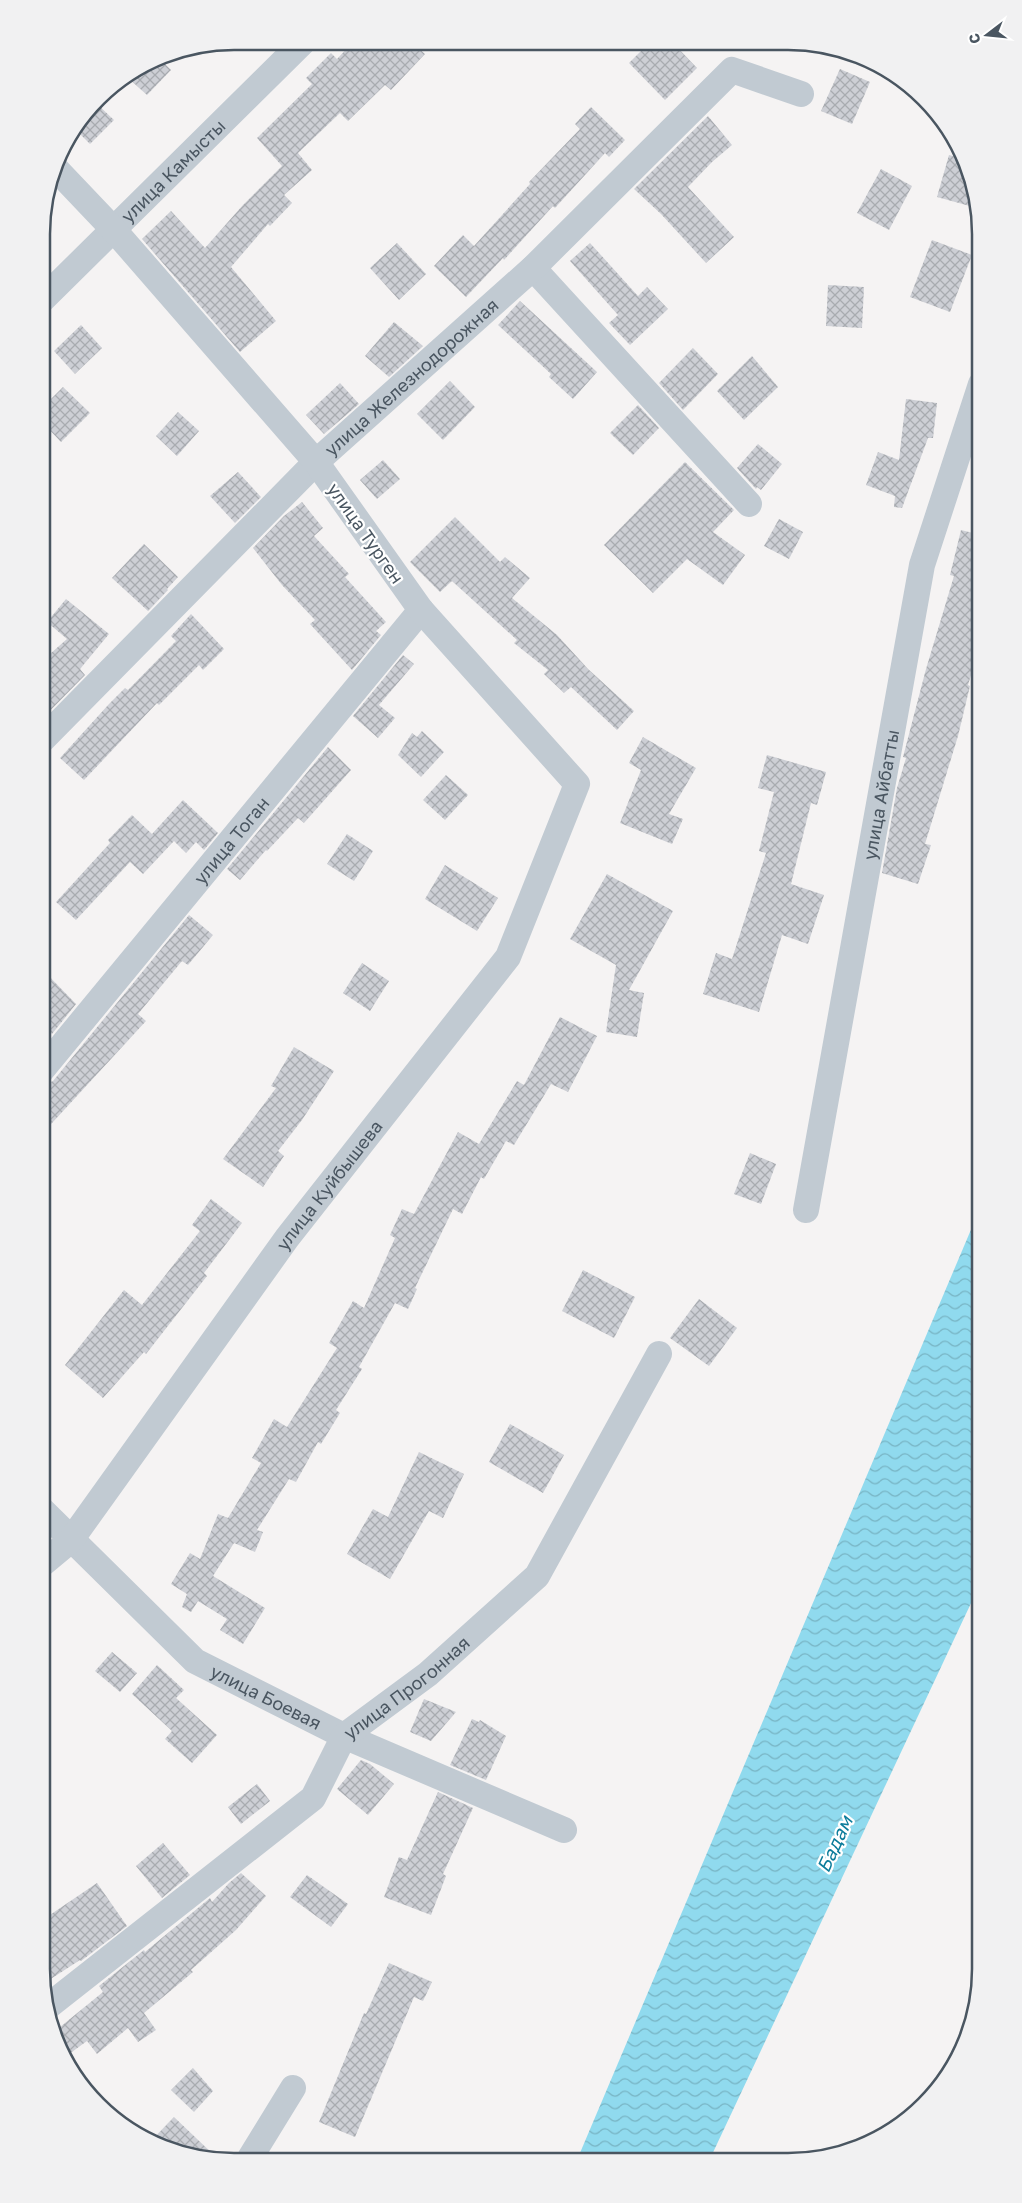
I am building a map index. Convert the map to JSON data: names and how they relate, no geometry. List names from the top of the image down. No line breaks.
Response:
{"streets":{"street":["улица Камысты","улица Железнодорожная","улица Турген","улица Айбатты","улица Тоган","улица Куйбышева","улица Прогонная","улица Боевая"]},"crossings":[["улица Камысты","улица Турген"],["улица Железнодорожная","улица Турген"],["улица Турген","улица Тоган"],["улица Турген","улица Куйбышева"],["улица Куйбышева","улица Боевая"],["улица Прогонная","улица Боевая"]],"water":["Бадам"],"north":"left"}
